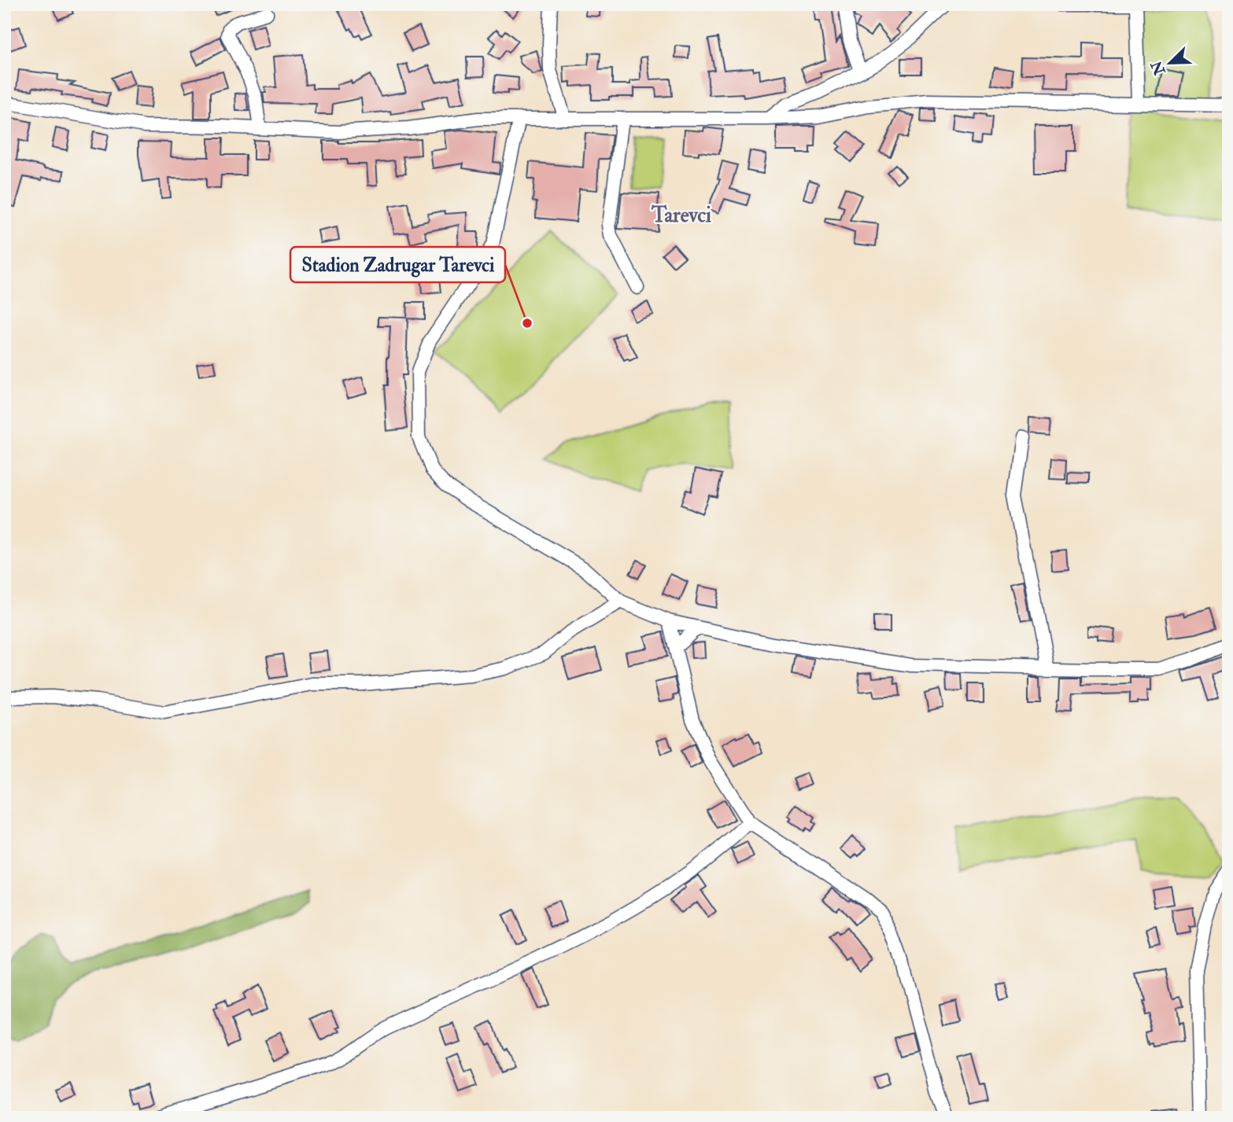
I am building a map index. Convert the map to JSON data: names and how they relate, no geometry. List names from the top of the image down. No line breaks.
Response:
{"districts":["Tarevci"],"places":["Stadion Zadrugar Tarevci"],"north":"bottom left"}
